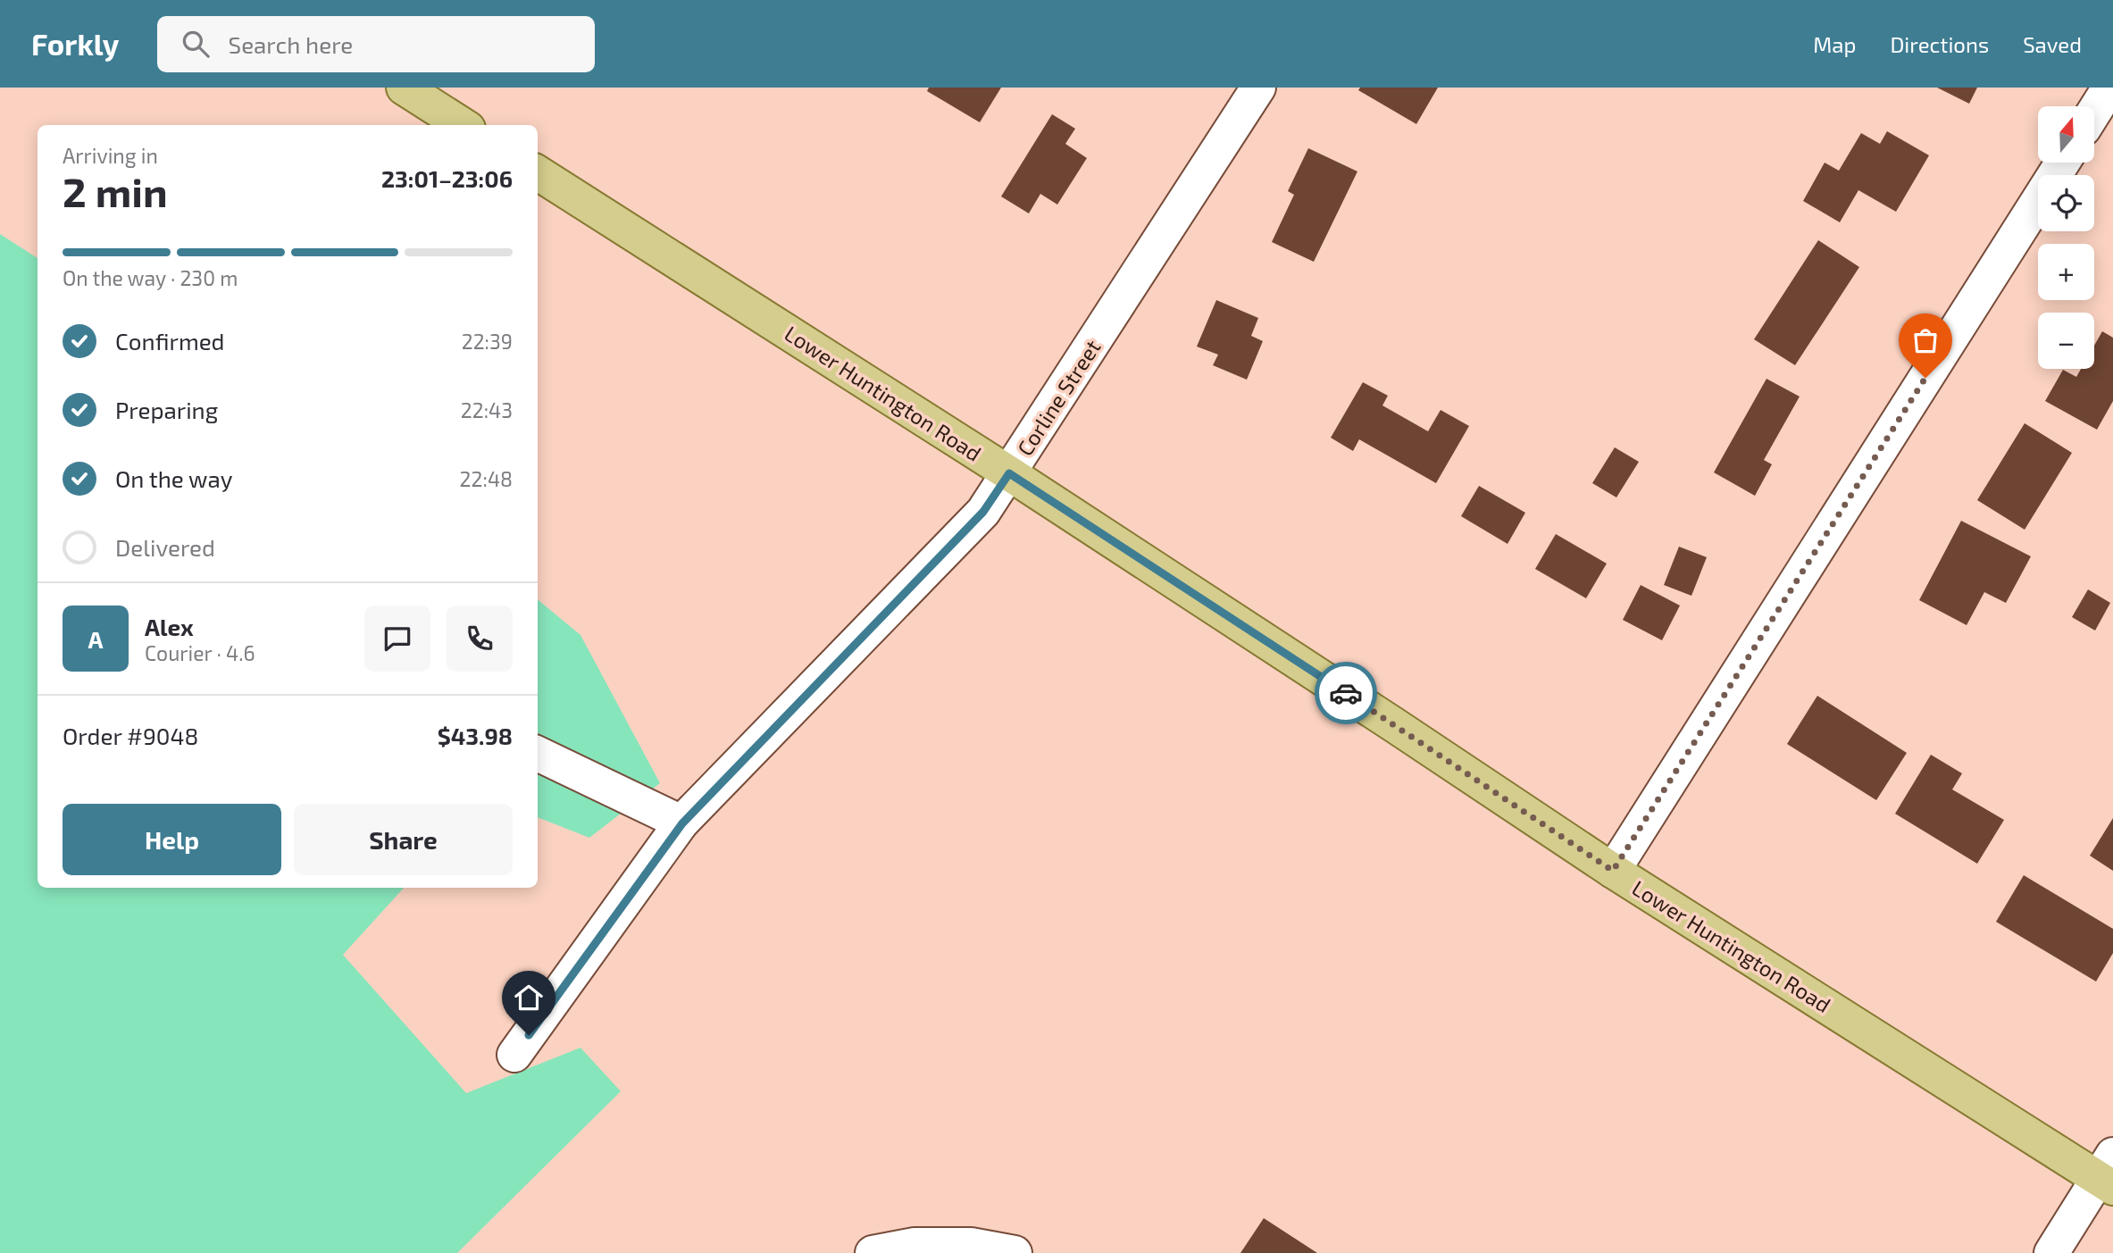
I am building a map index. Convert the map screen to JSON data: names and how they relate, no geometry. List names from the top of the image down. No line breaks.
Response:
{"streets":{"main road":["Lower Huntington Road"],"street":["Corline Street"]},"crossings":[["Lower Huntington Road","Corline Street"]],"north":"top","page":{"header":"Forkly","search":"Search here","nav":["Map","Directions","Saved"],"map_buttons":["+","−"],"heading":["2 min","Arriving in","23:01–23:06"],"panel":["Alex","Courier · 4.6","Order #9048","$43.98"],"bar":"On the way · 230 m","list":[["Confirmed","22:39"],["Preparing","22:43"],["On the way","22:48"],"Delivered"],"round":"A","buttons":["Help","Share"]}}
